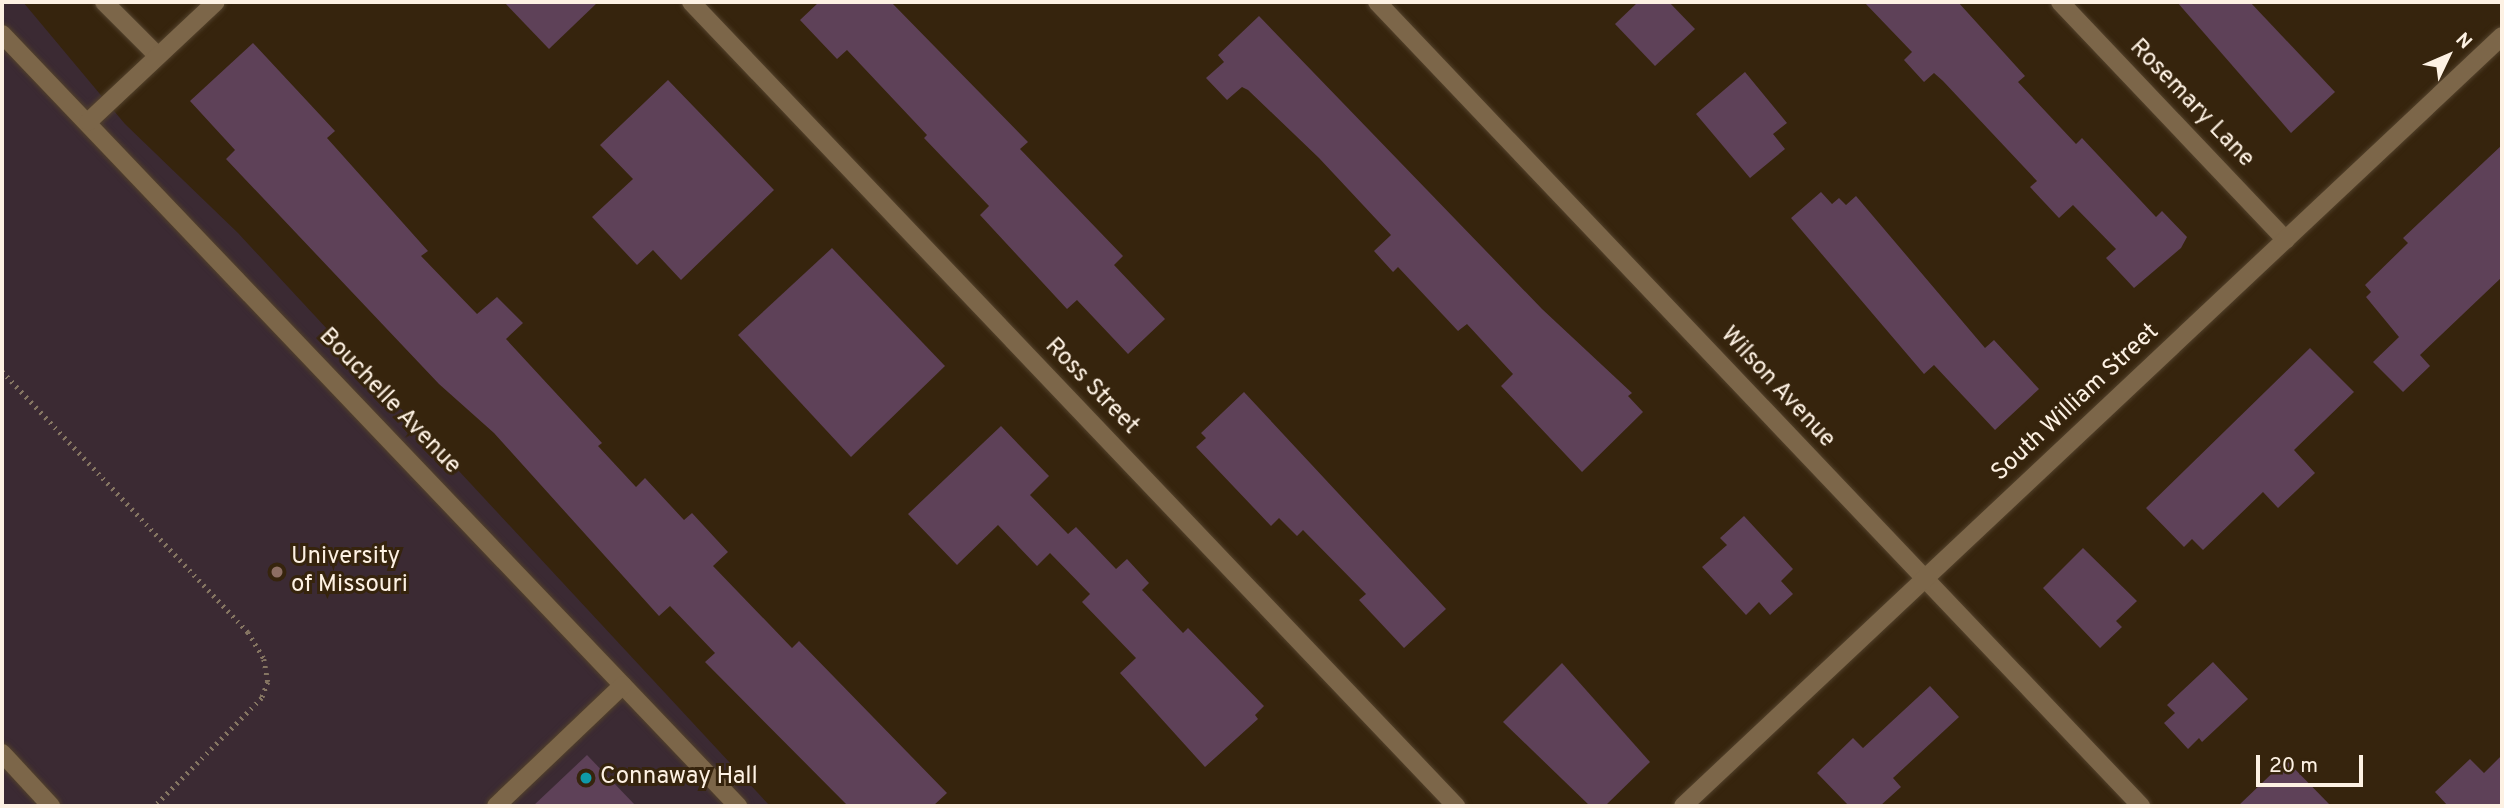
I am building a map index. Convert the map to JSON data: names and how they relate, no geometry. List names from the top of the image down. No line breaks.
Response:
{"streets":{"street":["Rosemary Lane","Ross Street","Wilson Avenue","Bouchelle Avenue","South William Street"]},"crossings":[["Rosemary Lane","South William Street"],["Wilson Avenue","South William Street"]],"places":["University of Missouri","Connaway Hall"],"scale_bar":"20 m","north":"top right"}
